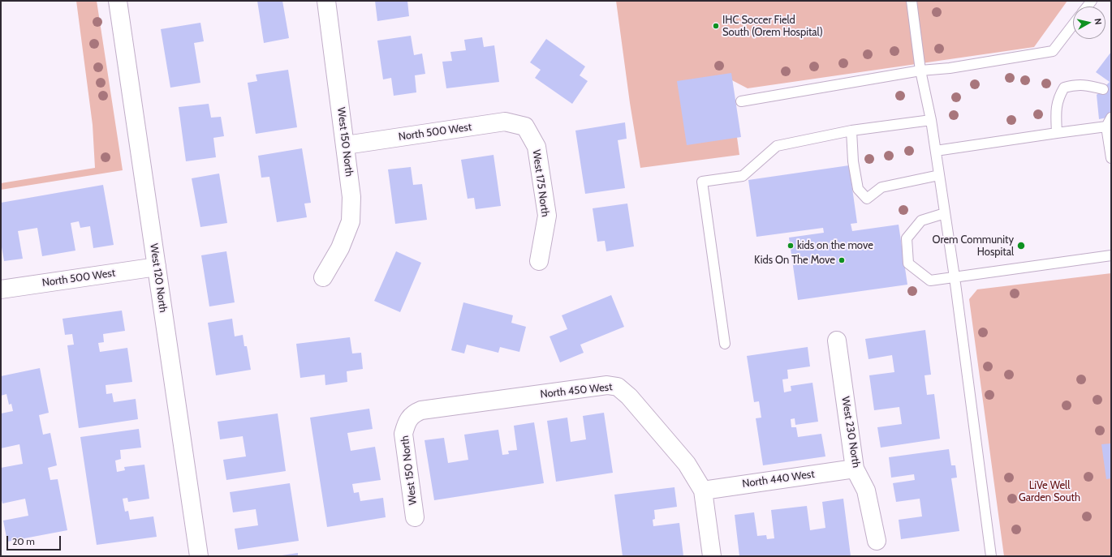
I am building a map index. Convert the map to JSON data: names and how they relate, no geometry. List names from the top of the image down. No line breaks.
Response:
{"streets":{"street":["North 500 West","West 150 North","West 175 North","West 120 North","North 450 West","West 230 North","North 440 West"]},"crossings":[["North 500 West","West 150 North"],["North 500 West","West 175 North"],["North 500 West","West 120 North"],["West 150 North","North 450 West"],["North 450 West","North 440 West"],["West 230 North","North 440 West"]],"parks":["LiVe Well Garden South"],"places":["IHC Soccer Field South (Orem Hospital)","kids on the move","Orem Community Hospital","Kids On The Move"],"scale_bar":"20 m","north":"right"}
